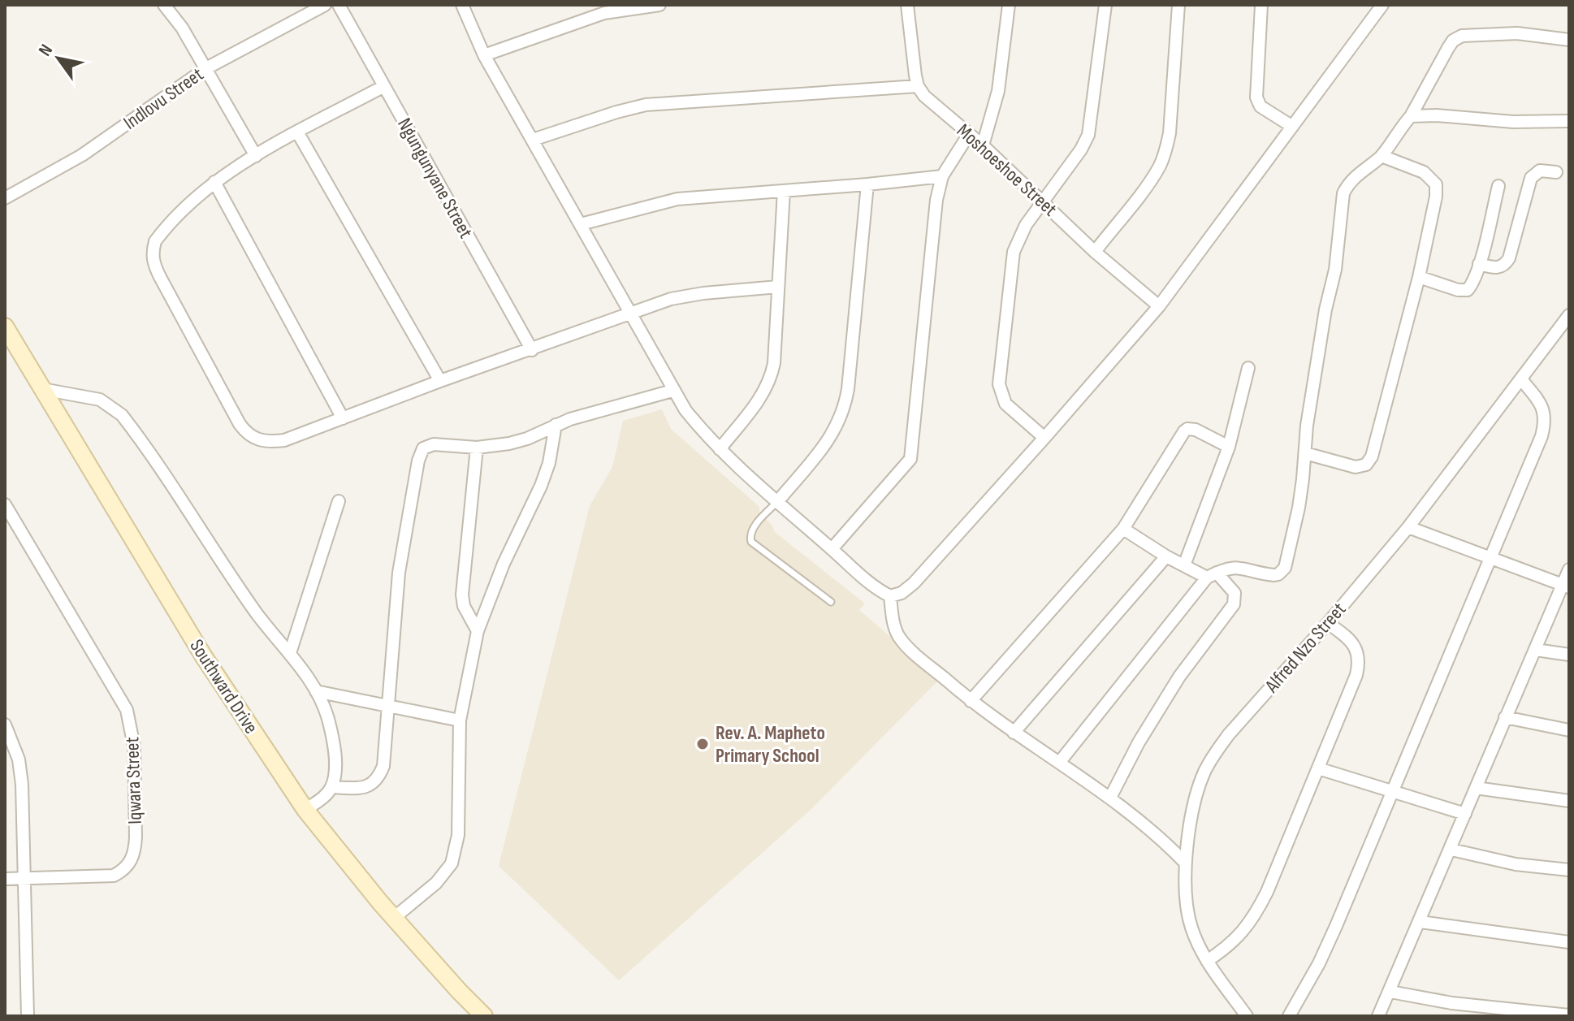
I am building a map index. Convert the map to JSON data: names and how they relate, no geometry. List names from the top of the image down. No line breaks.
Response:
{"streets":{"main road":["Southward Drive"],"street":["Indlovu Street","Moshoeshoe Street","Ngungunyane Street","Alfred Nzo Street","Iqwara Street"]},"places":["Rev. A. Mapheto Primary School"],"north":"top left"}
